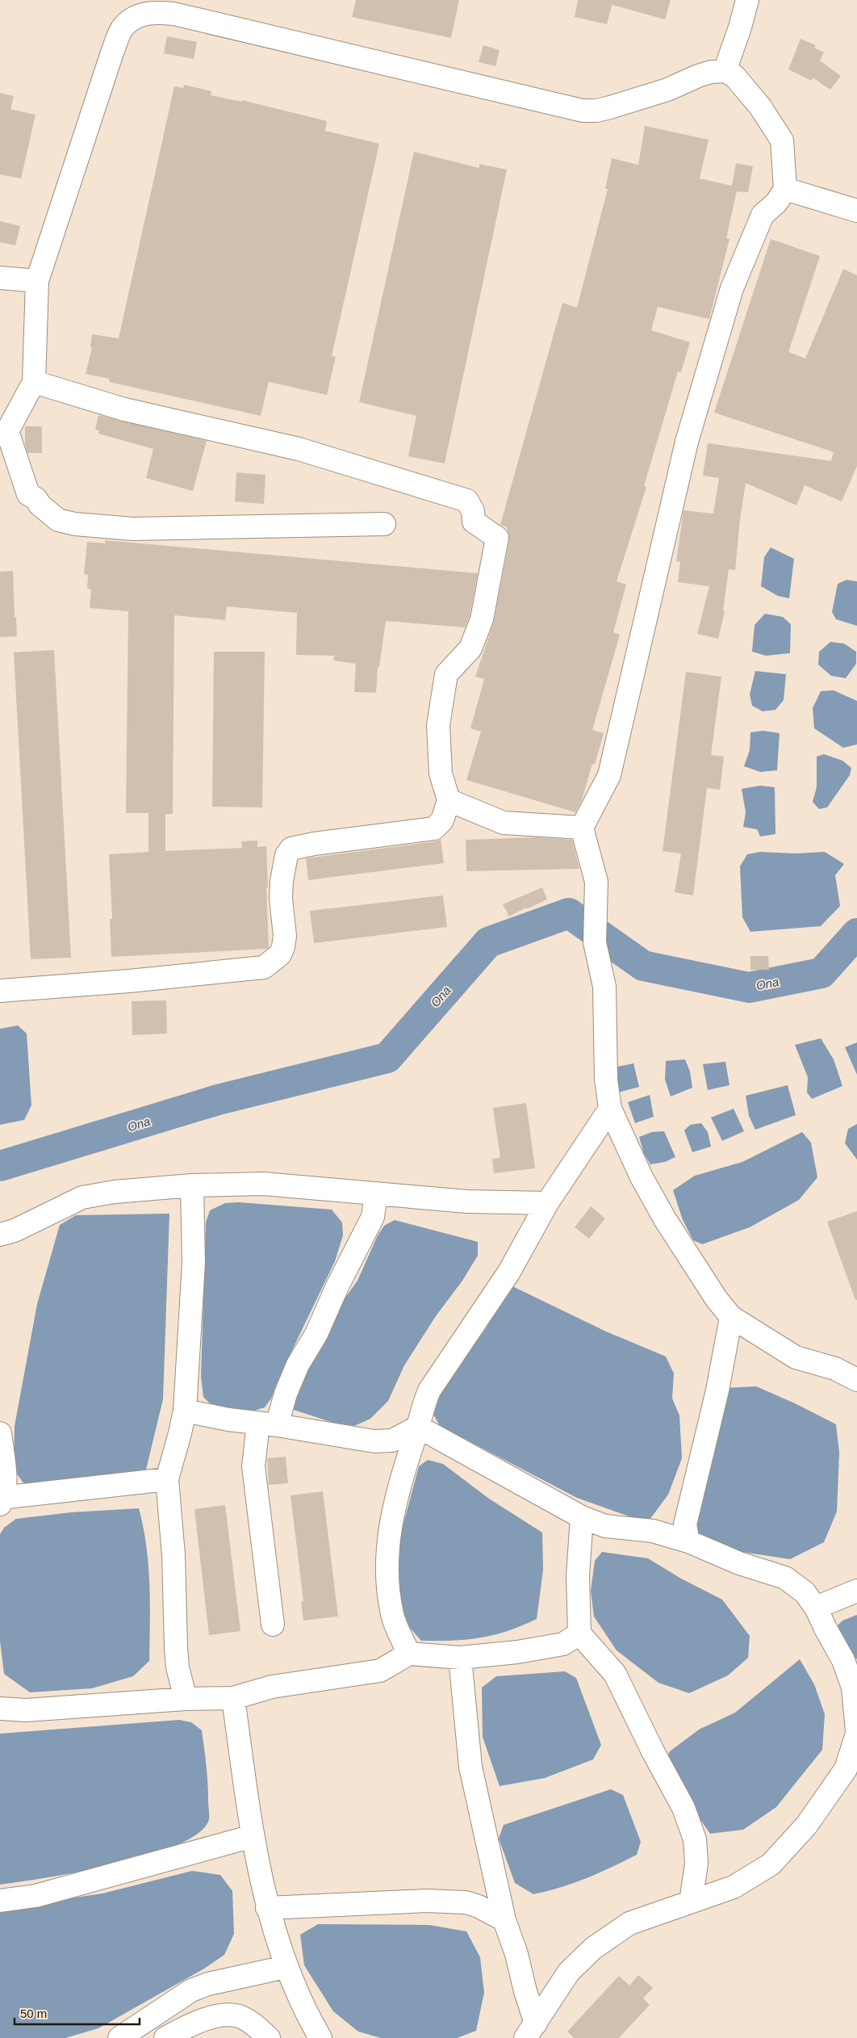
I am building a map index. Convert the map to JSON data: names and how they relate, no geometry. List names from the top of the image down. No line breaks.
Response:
{"water":["Ona"],"scale_bar":"50 m"}
